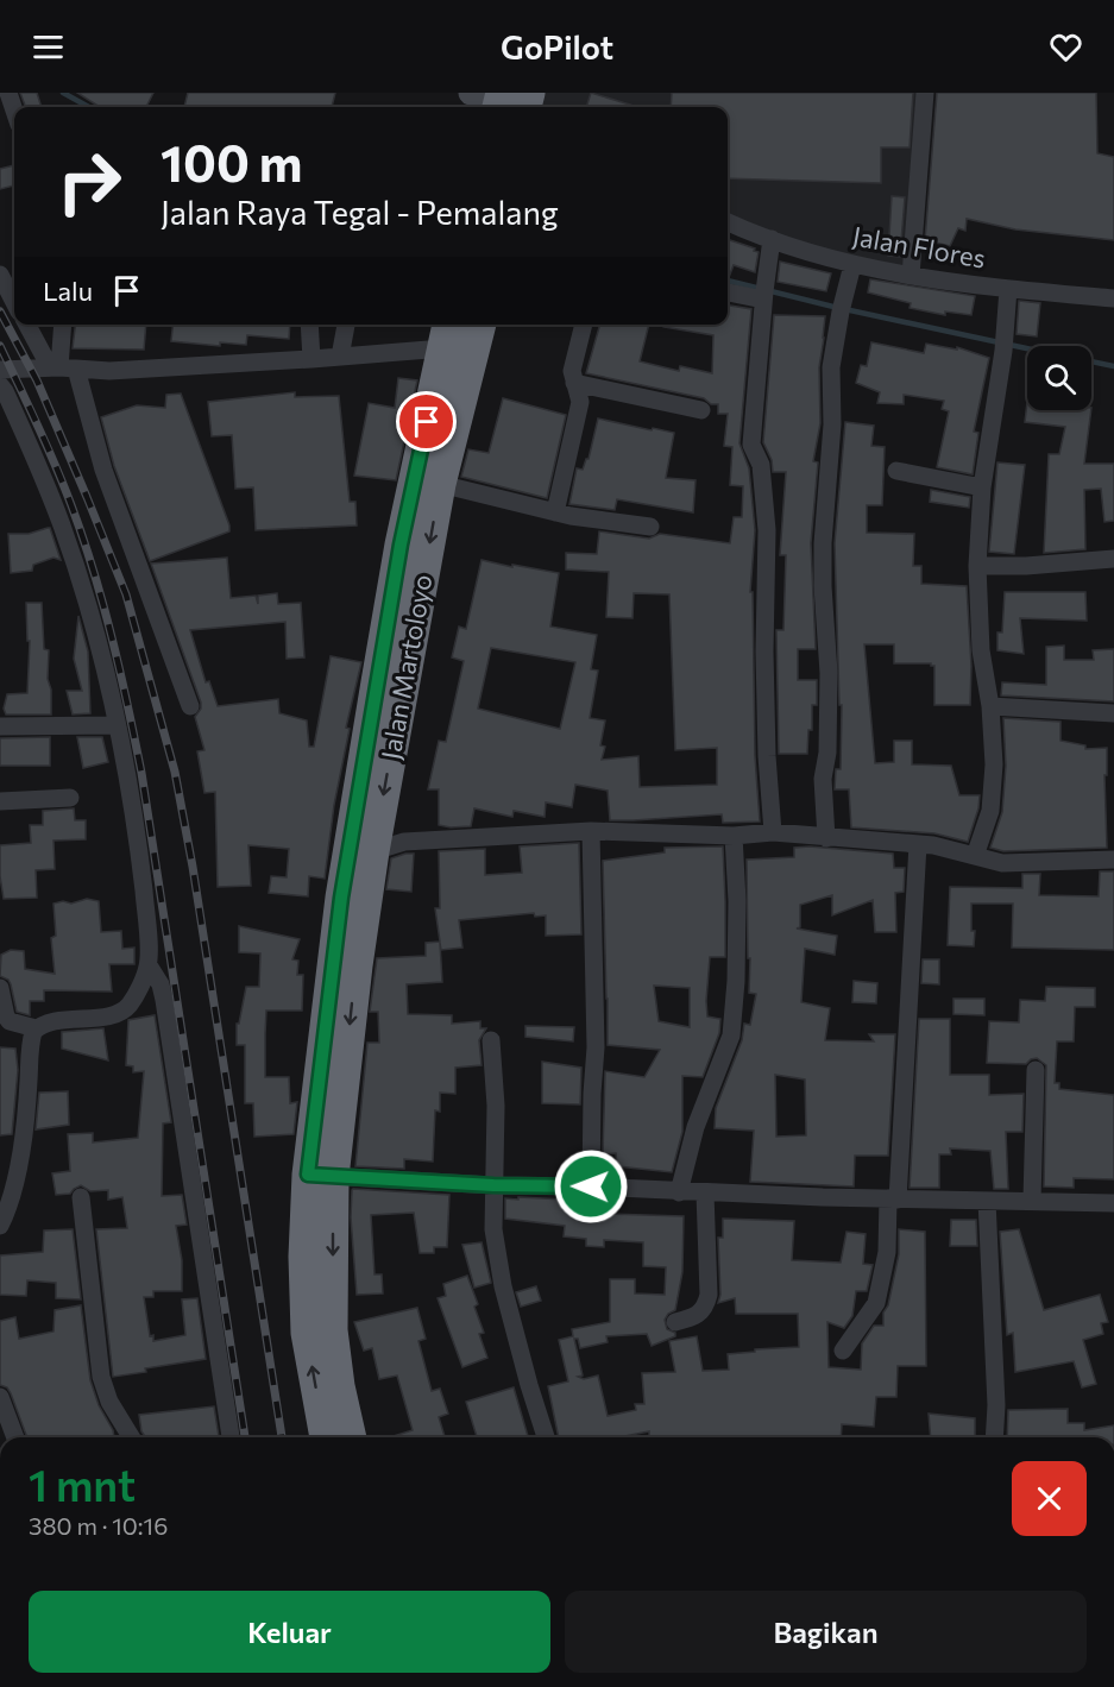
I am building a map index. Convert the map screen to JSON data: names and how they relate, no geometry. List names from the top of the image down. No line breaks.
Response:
{"streets":{"highway":["Jalan Martoloyo"],"street":["Jalan Flores"]},"page":{"header":"GoPilot","turn":["100 m","Jalan Raya Tegal - Pemalang"],"then":"Lalu","heading":["1 mnt","380 m · 10:16"],"buttons":["Keluar","Bagikan"]}}
